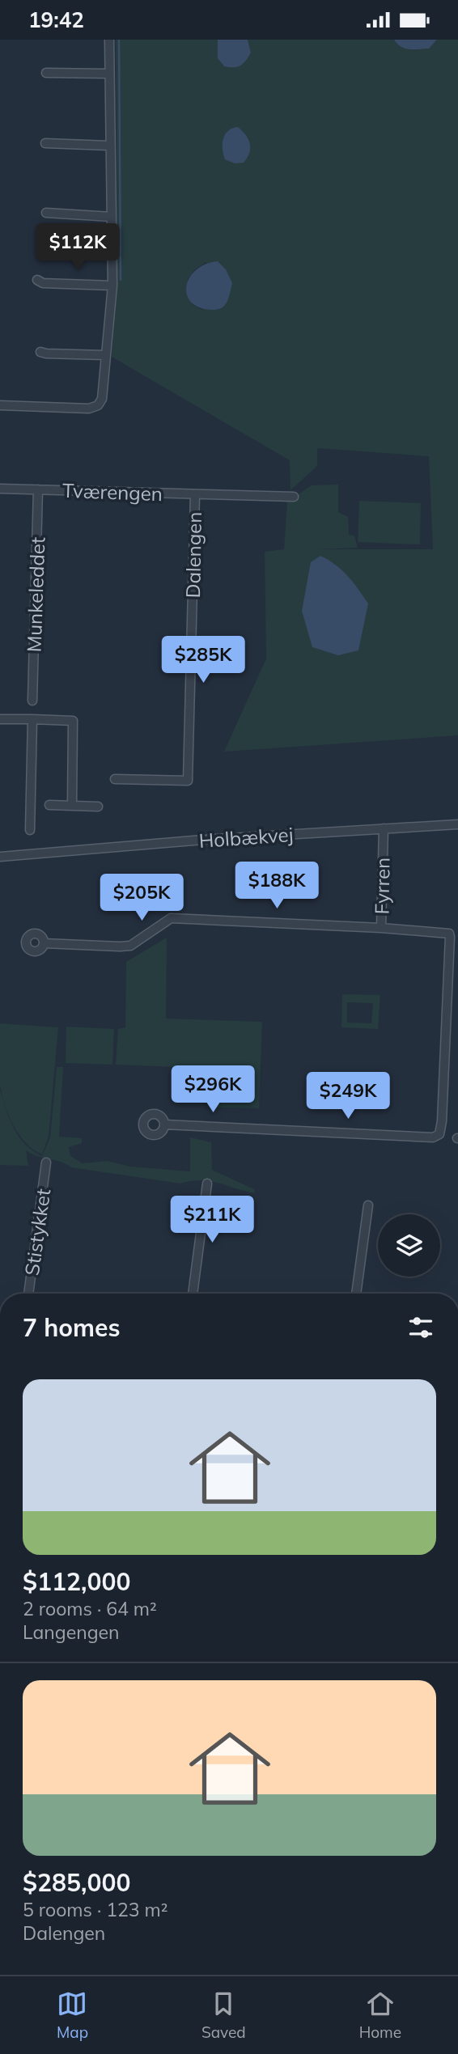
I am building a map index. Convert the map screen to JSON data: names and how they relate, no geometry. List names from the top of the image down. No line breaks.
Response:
{"streets":{"street":["Tværengen","Dalengen","Munkeleddet","Holbækvej","Fyrren","Stistykket"]},"crossings":[["Tværengen","Dalengen"],["Tværengen","Munkeleddet"],["Holbækvej","Fyrren"]],"page":{"status":"19:42","price":["$112K","$285K","$188K","$205K","$296K","$249K","$211K"],"heading":"7 homes","list":[{"name":"$112,000","note":"2 rooms · 64 m² · Langengen"},{"name":"$285,000","note":"5 rooms · 123 m² · Dalengen"}],"tabs":["Map","Saved","Home"]}}
